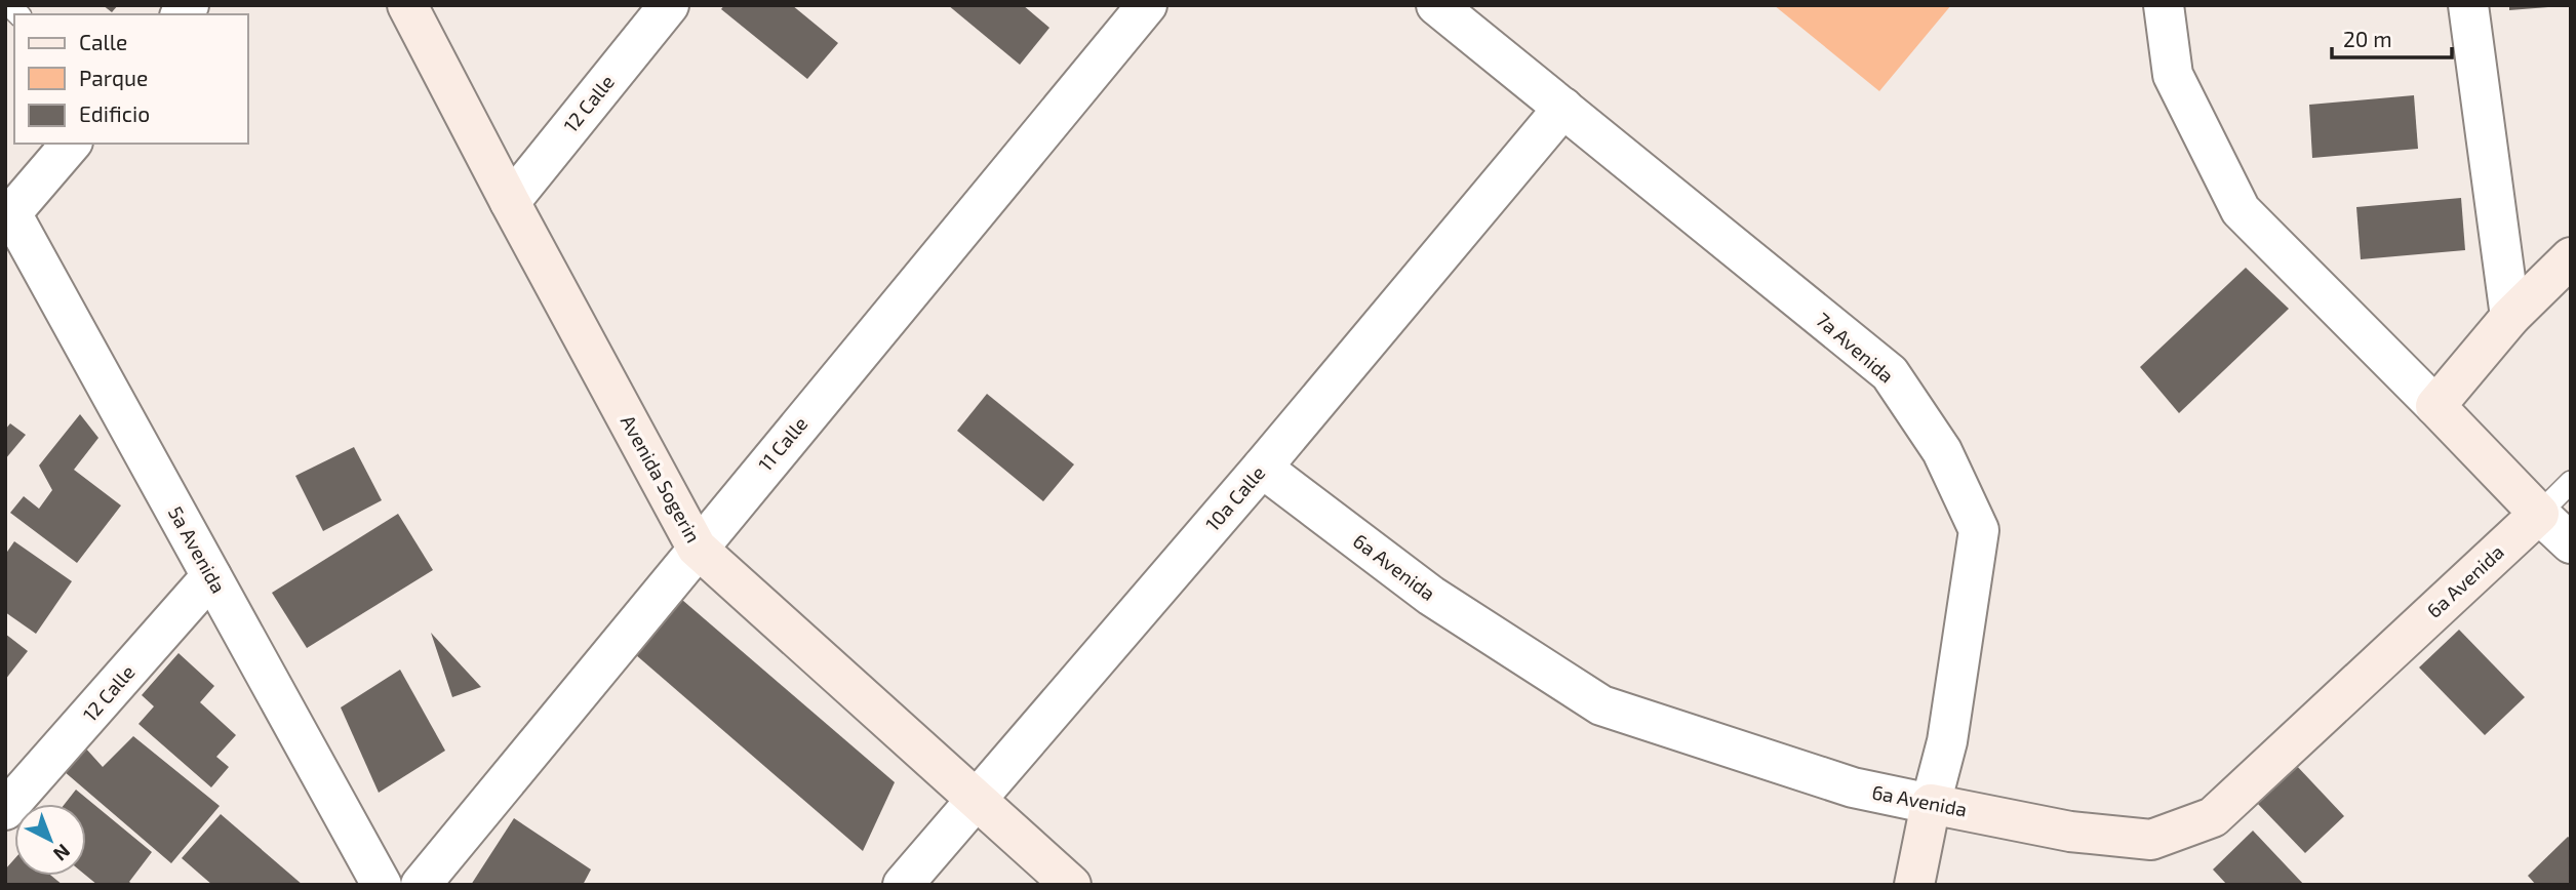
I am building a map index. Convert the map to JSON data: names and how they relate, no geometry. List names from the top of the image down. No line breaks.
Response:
{"streets":{"street":["12 Calle","7a Avenida","11 Calle","Avenida Sogerin","10a Calle","5a Avenida","6a Avenida"]},"crossings":[["12 Calle","Avenida Sogerin"],["12 Calle","5a Avenida"],["7a Avenida","10a Calle"],["7a Avenida","6a Avenida"],["11 Calle","Avenida Sogerin"],["Avenida Sogerin","10a Calle"],["10a Calle","6a Avenida"]],"legend":["Calle","Parque","Edificio"],"scale_bar":"20 m","north":"bottom right"}
